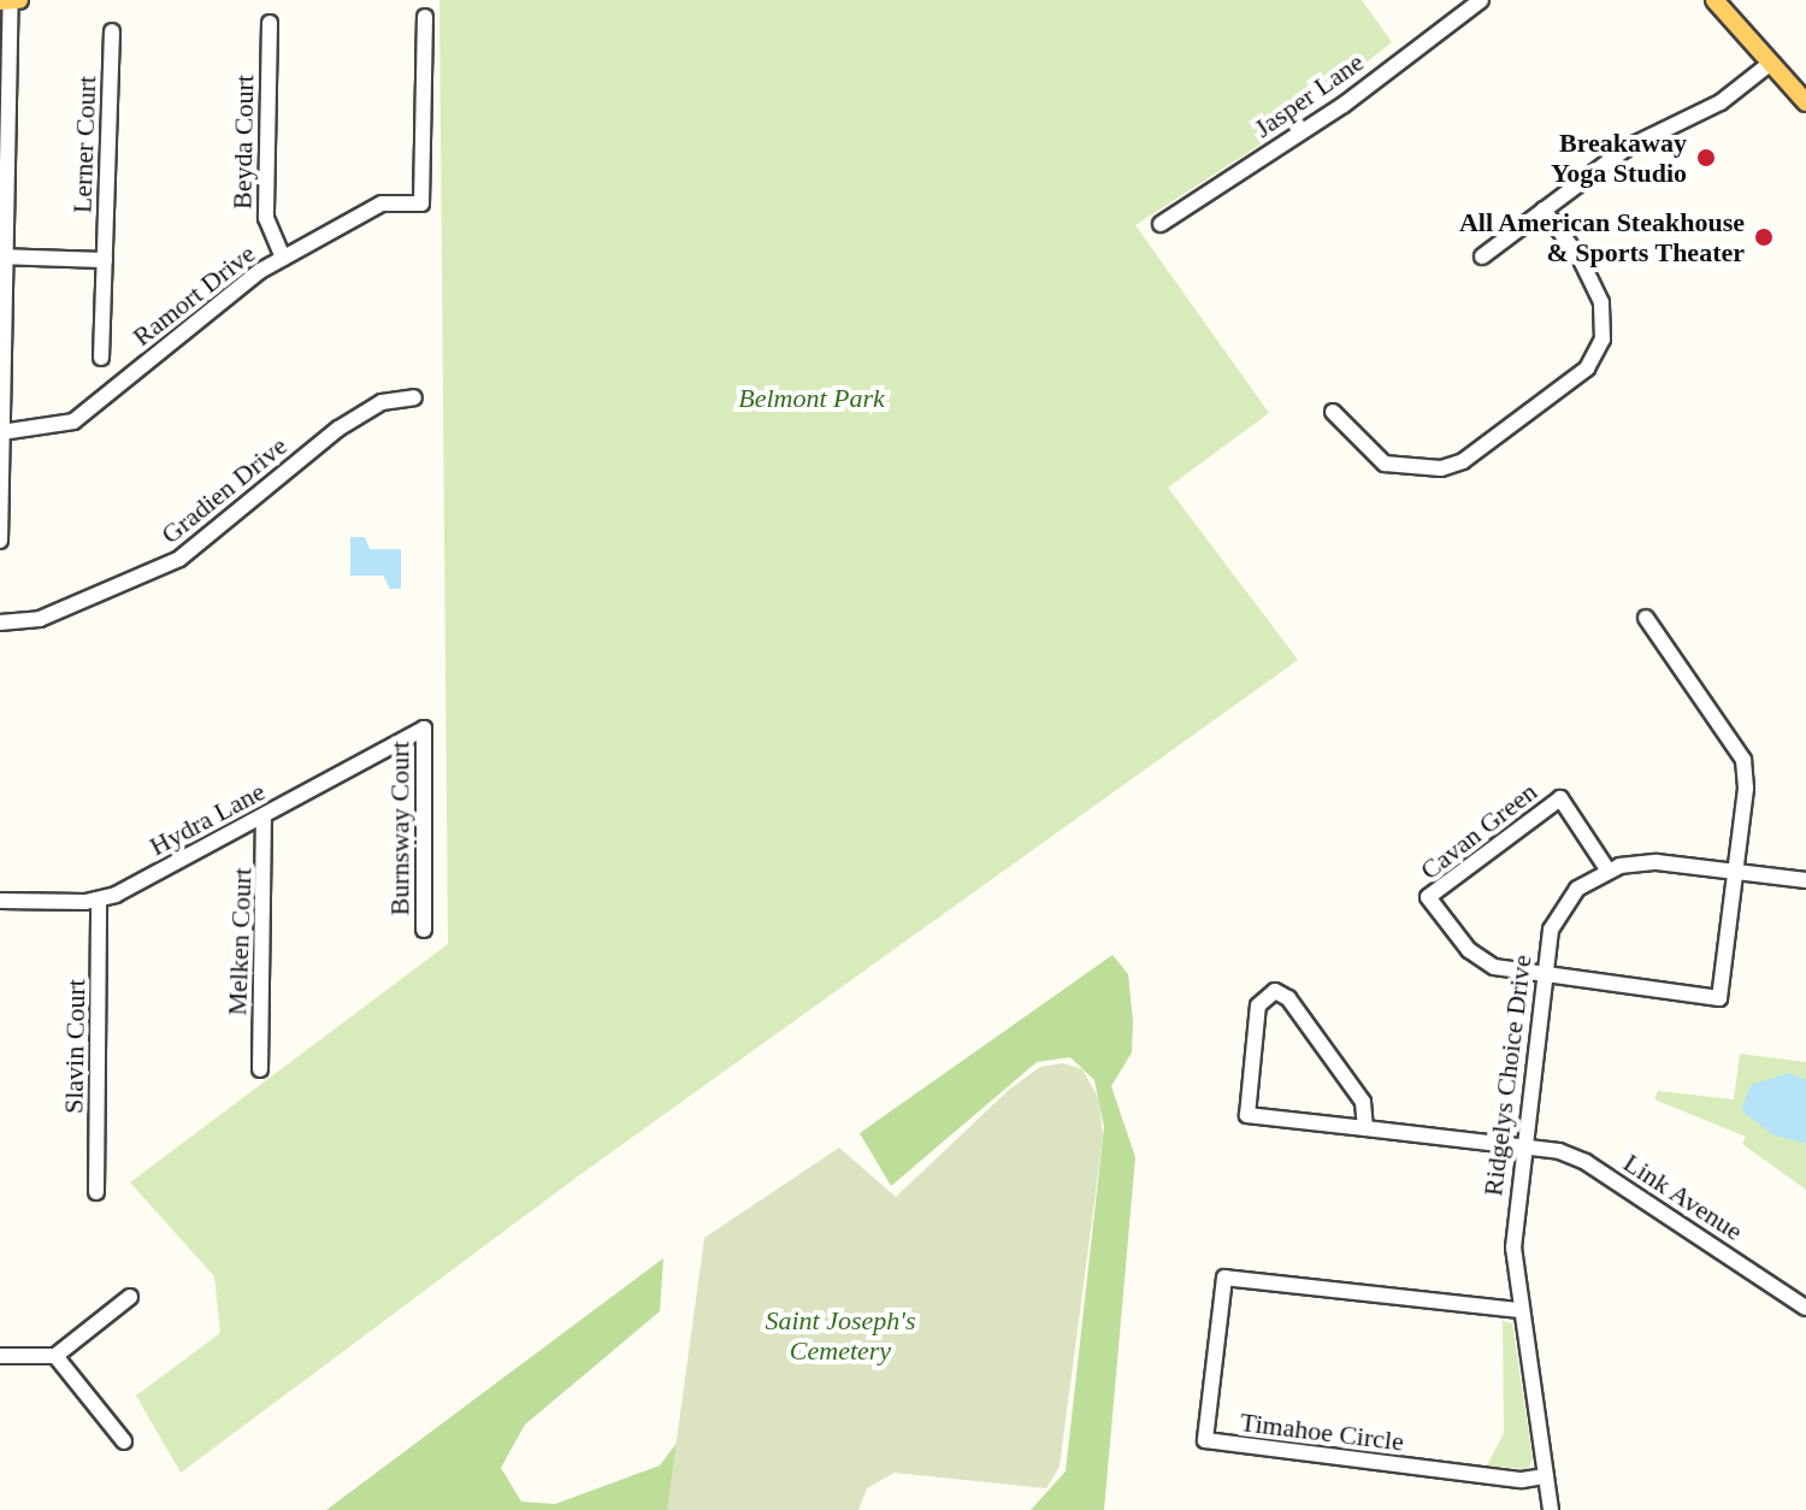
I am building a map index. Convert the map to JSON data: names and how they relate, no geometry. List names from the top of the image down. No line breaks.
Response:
{"streets":{"street":["Jasper Lane","Beyda Court","Lerner Court","Ramort Drive","Gradien Drive","Hydra Lane","Burnsway Court","Cavan Green","Melken Court","Slavin Court","Ridgelys Choice Drive","Link Avenue","Timahoe Circle"]},"crossings":[["Beyda Court","Ramort Drive"],["Hydra Lane","Burnsway Court"],["Hydra Lane","Melken Court"],["Hydra Lane","Slavin Court"],["Cavan Green","Ridgelys Choice Drive"],["Ridgelys Choice Drive","Link Avenue"],["Ridgelys Choice Drive","Timahoe Circle"]],"parks":["Belmont Park","Saint Joseph's Cemetery"],"places":["Breakaway Yoga Studio","All American Steakhouse & Sports Theater"]}
